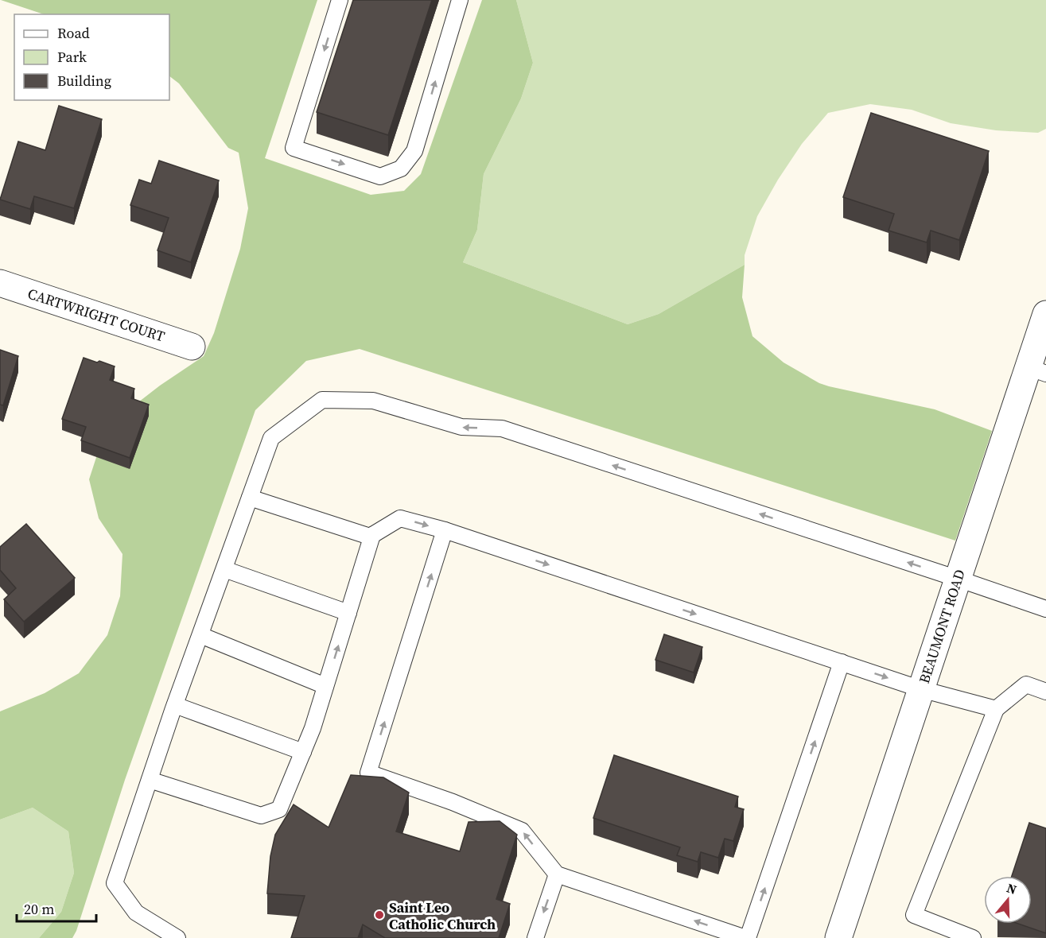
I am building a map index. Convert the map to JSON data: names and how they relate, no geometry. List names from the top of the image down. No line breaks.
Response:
{"streets":{"street":["CARTWRIGHT COURT","BEAUMONT ROAD"]},"places":["Saint Leo Catholic Church"],"legend":["Road","Park","Building"],"scale_bar":"20 m","north":"top"}
